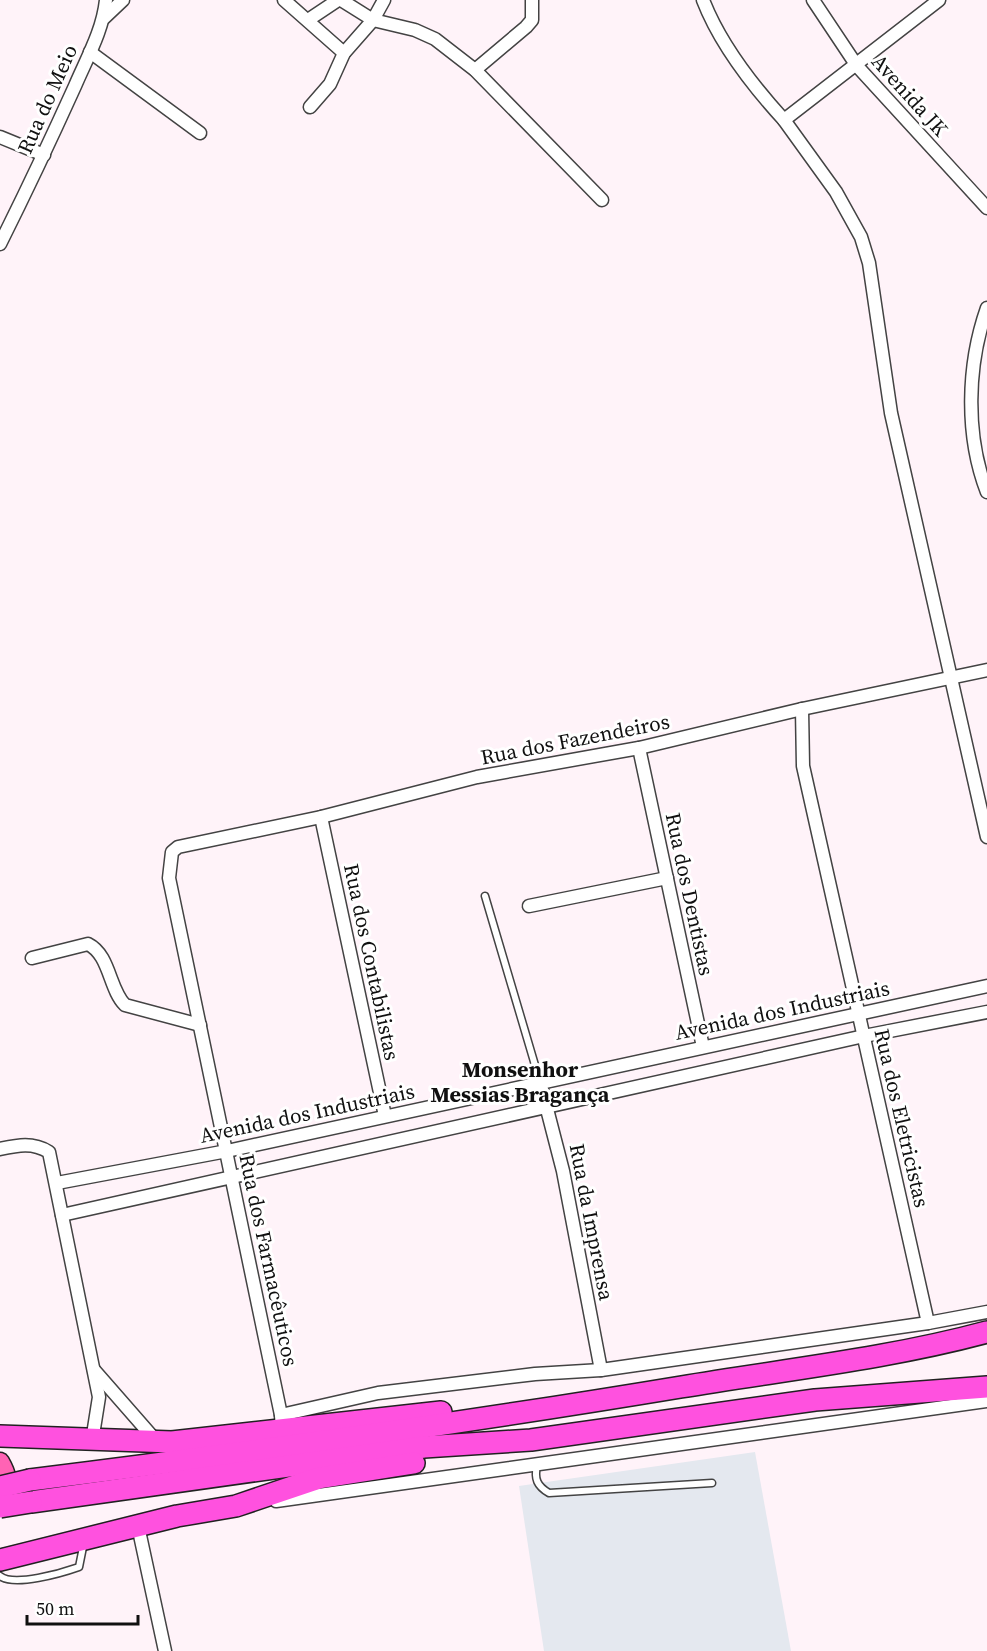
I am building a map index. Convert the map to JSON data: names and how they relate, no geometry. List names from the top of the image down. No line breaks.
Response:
{"streets":{"street":["Avenida JK","Rua do Meio","Rua dos Fazendeiros","Rua dos Dentistas","Rua dos Contabilistas","Avenida dos Industriais","Rua dos Eletricistas","Rua da Imprensa","Rua dos Farmacêuticos"]},"crossings":[["Rua dos Fazendeiros","Rua dos Dentistas"],["Rua dos Fazendeiros","Rua dos Contabilistas"],["Rua dos Fazendeiros","Rua dos Eletricistas"],["Rua dos Fazendeiros","Rua dos Farmacêuticos"],["Rua dos Dentistas","Avenida dos Industriais"],["Rua dos Contabilistas","Avenida dos Industriais"],["Avenida dos Industriais","Rua dos Eletricistas"],["Avenida dos Industriais","Rua da Imprensa"],["Avenida dos Industriais","Rua dos Farmacêuticos"]],"districts":["Monsenhor Messias Bragança"],"scale_bar":"50 m"}
